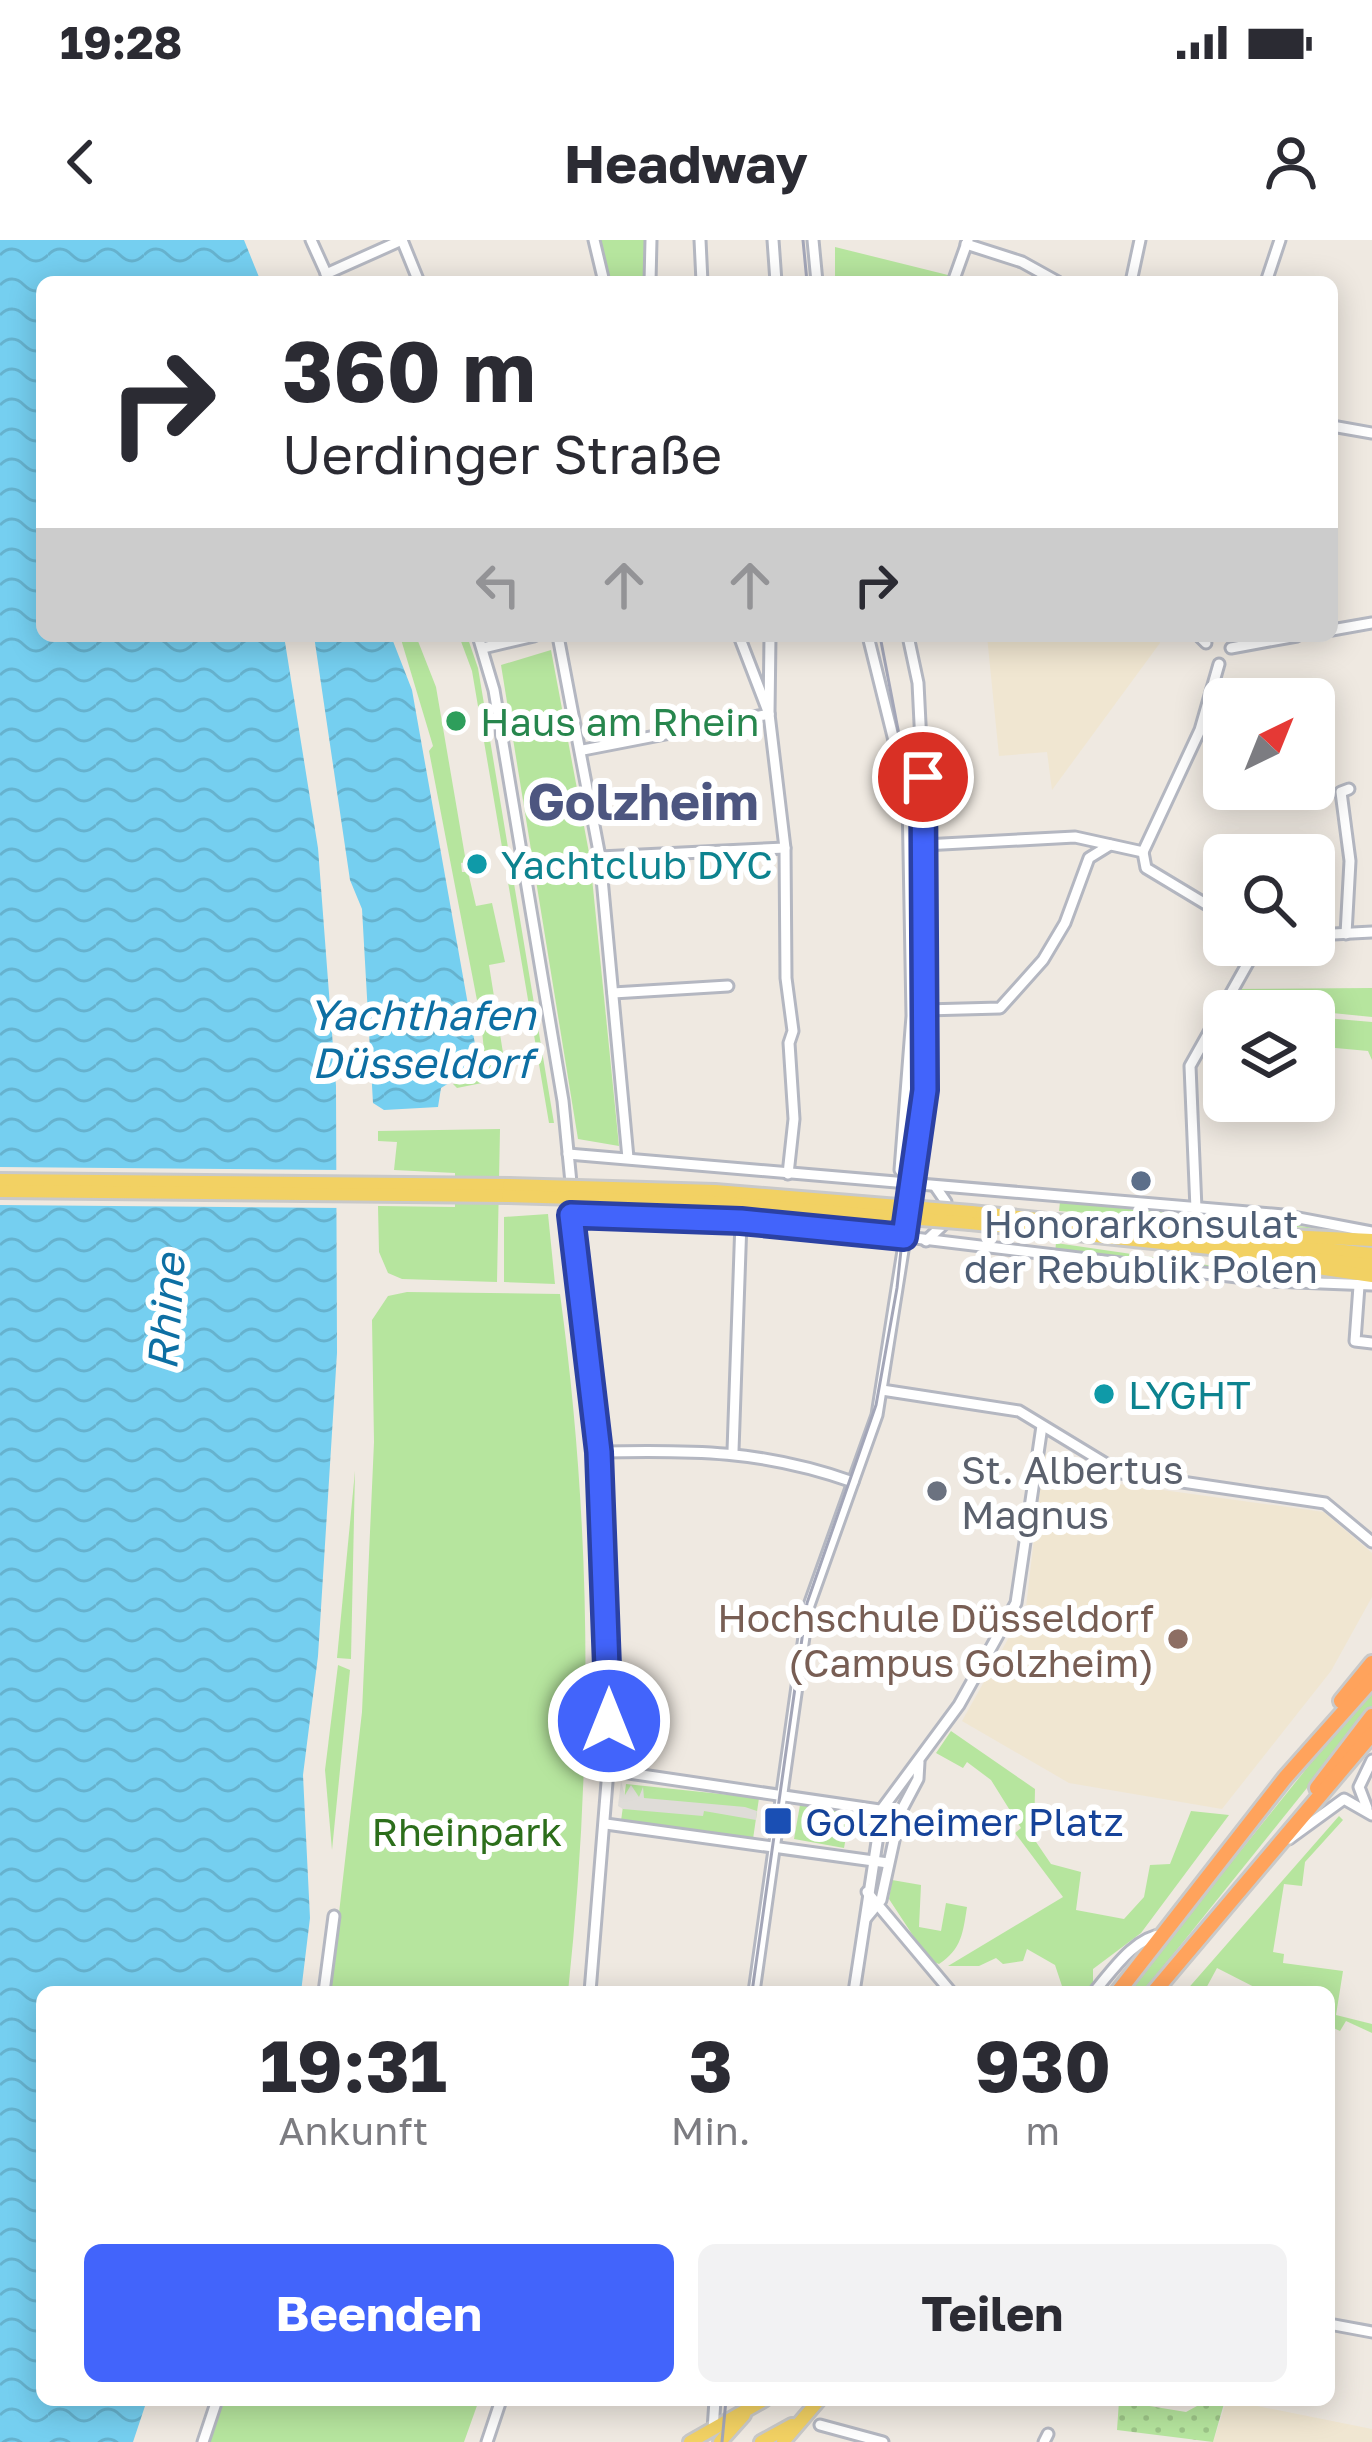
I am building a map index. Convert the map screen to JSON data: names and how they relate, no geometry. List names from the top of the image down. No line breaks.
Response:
{"districts":["Golzheim"],"water":["Yachthafen Düsseldorf","Rhine"],"parks":["Rheinpark"],"places":{"other":["Haus am Rhein","Yachtclub DYC","Honorarkonsulat der Rebublik Polen","LYGHT","St. Albertus Magnus","Hochschule Düsseldorf (Campus Golzheim)"],"transit":["Golzheimer Platz"]},"north":"top right","page":{"status":"19:28","header":"Headway","turn":["360 m","Uerdinger Straße"],"eta":["19:31","Ankunft","3","Min.","930","m"],"buttons":["Beenden","Teilen"]}}
